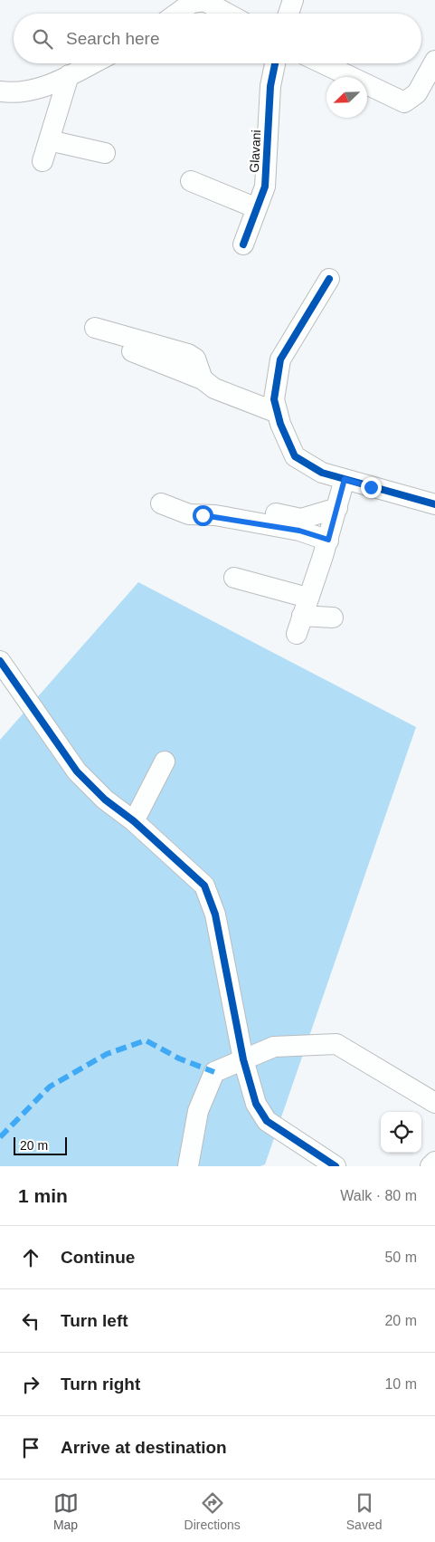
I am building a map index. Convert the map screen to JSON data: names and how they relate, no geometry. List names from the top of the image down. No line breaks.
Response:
{"streets":{"street":["Glavani"]},"scale_bar":"20 m","north":"bottom left","page":{"search":"Search here","scale":"20 m","heading":["1 min","Walk · 80 m"],"list":[["Continue","50 m"],["Turn left","20 m"],["Turn right","10 m"],"Arrive at destination"],"nav":["Map","Directions","Saved"]}}
